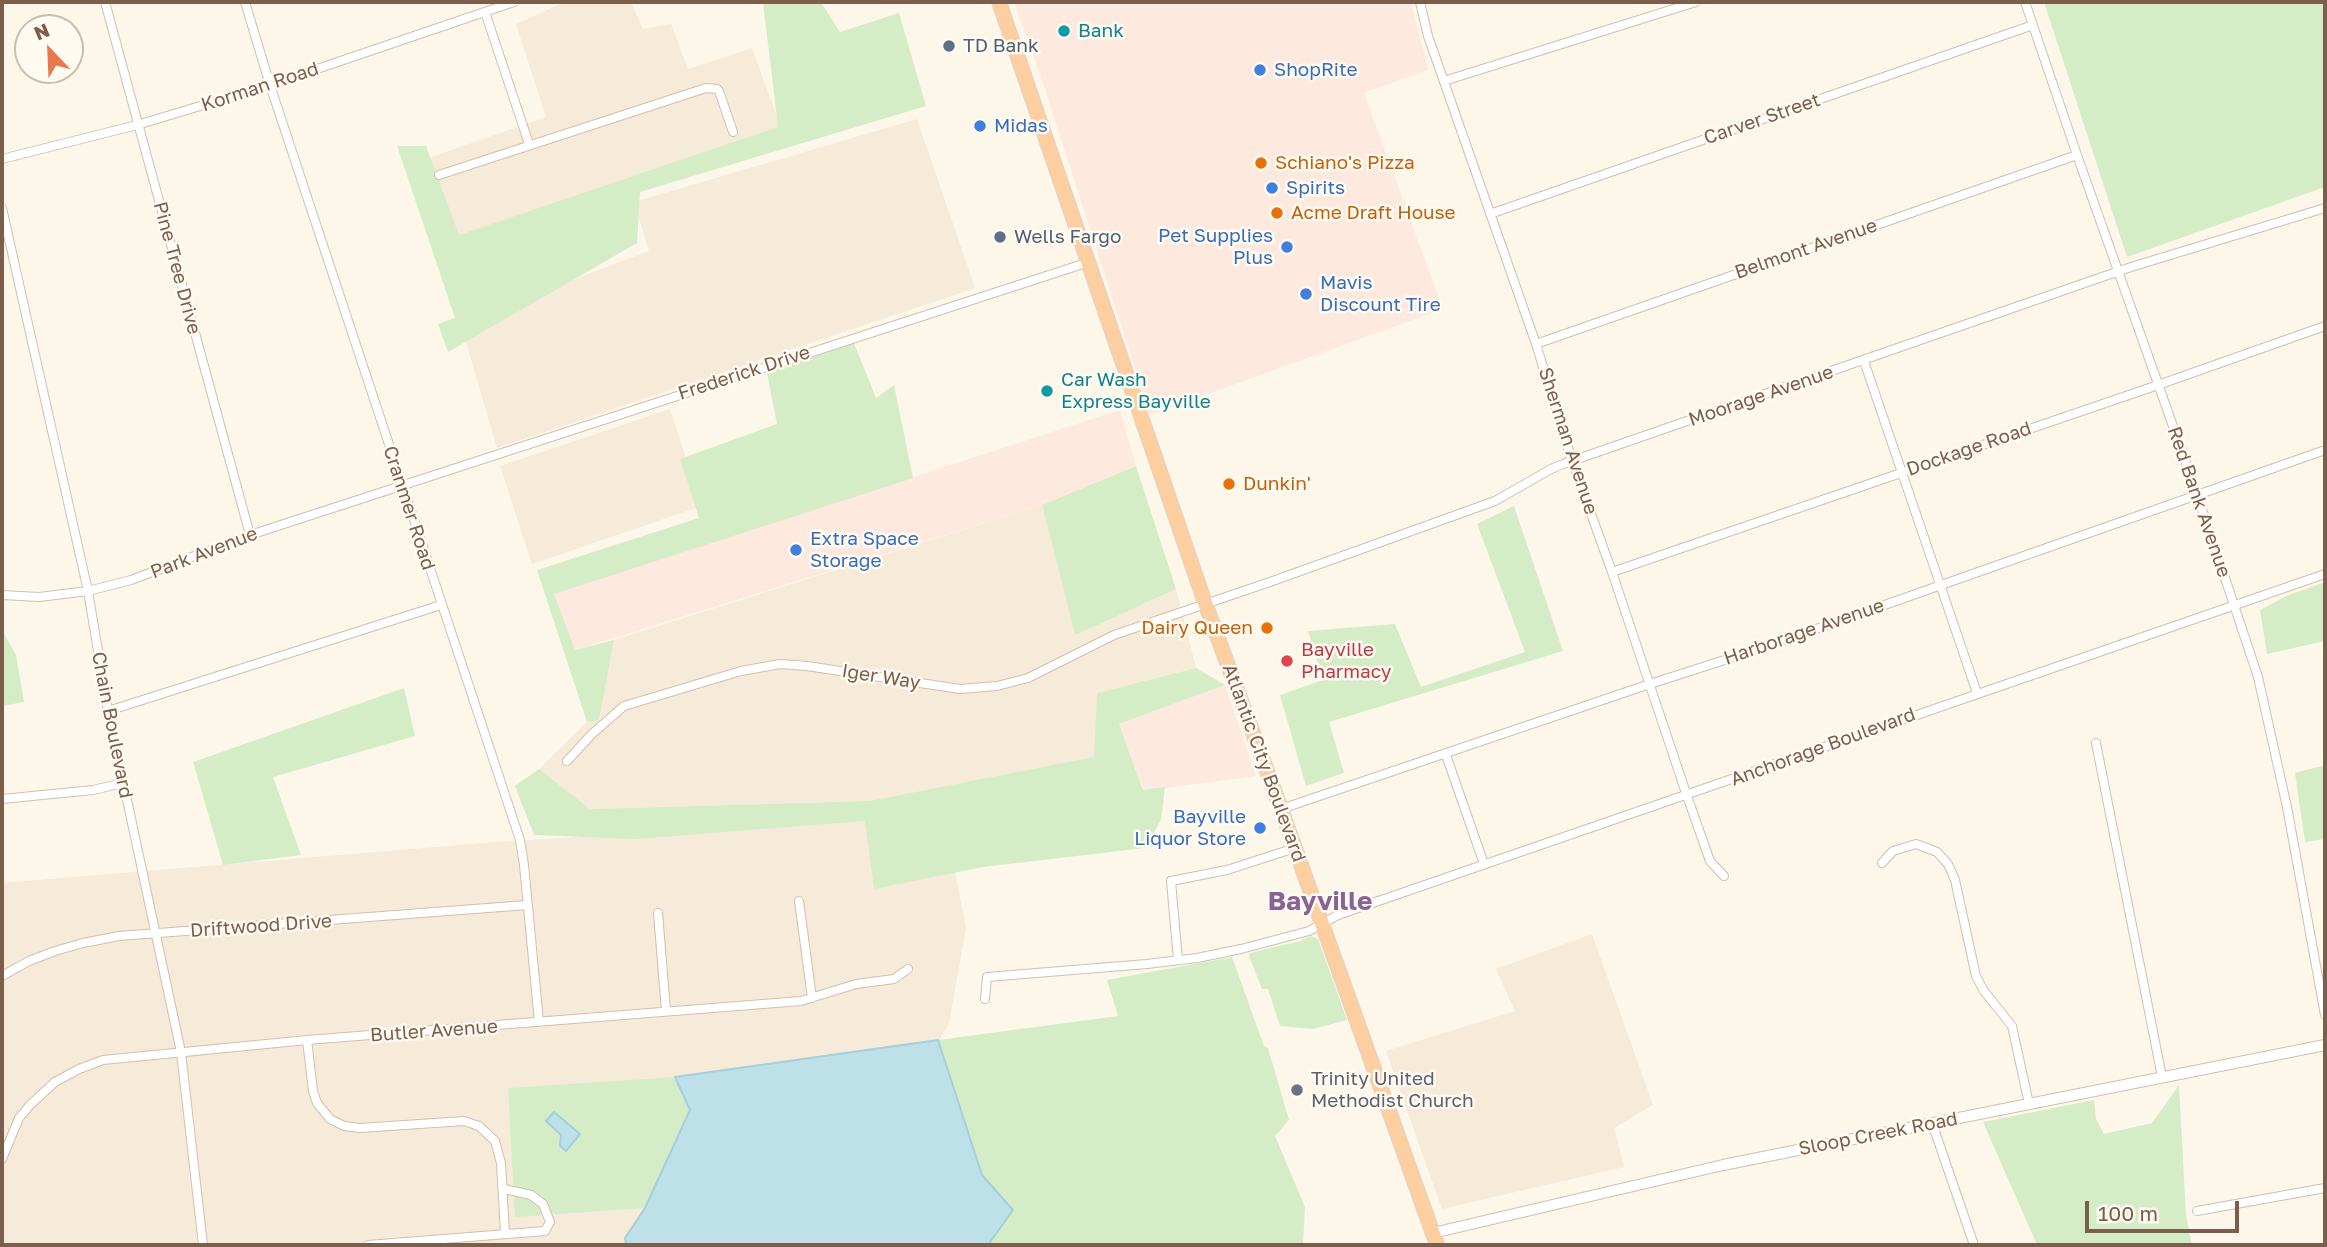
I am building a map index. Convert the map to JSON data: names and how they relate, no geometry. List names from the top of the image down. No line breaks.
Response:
{"streets":{"highway":["Atlantic City Boulevard"],"street":["Korman Road","Carver Street","Belmont Avenue","Pine Tree Drive","Frederick Drive","Moorage Avenue","Sherman Avenue","Dockage Road","Red Bank Avenue","Cranmer Road","Park Avenue","Harborage Avenue","Iger Way","Chain Boulevard","Anchorage Boulevard","Driftwood Drive","Butler Avenue","Sloop Creek Road"]},"crossings":[["Korman Road","Pine Tree Drive"],["Korman Road","Cranmer Road"],["Carver Street","Sherman Avenue"],["Carver Street","Red Bank Avenue"],["Belmont Avenue","Sherman Avenue"],["Belmont Avenue","Red Bank Avenue"],["Pine Tree Drive","Park Avenue"],["Frederick Drive","Cranmer Road"],["Frederick Drive","Park Avenue"],["Frederick Drive","Atlantic City Boulevard"],["Moorage Avenue","Sherman Avenue"],["Moorage Avenue","Red Bank Avenue"],["Moorage Avenue","Iger Way"],["Moorage Avenue","Atlantic City Boulevard"],["Sherman Avenue","Dockage Road"],["Sherman Avenue","Harborage Avenue"],["Sherman Avenue","Anchorage Boulevard"],["Dockage Road","Red Bank Avenue"],["Red Bank Avenue","Harborage Avenue"],["Red Bank Avenue","Anchorage Boulevard"],["Cranmer Road","Park Avenue"],["Cranmer Road","Driftwood Drive"],["Cranmer Road","Butler Avenue"],["Park Avenue","Chain Boulevard"],["Harborage Avenue","Atlantic City Boulevard"],["Iger Way","Atlantic City Boulevard"],["Chain Boulevard","Driftwood Drive"],["Chain Boulevard","Butler Avenue"],["Anchorage Boulevard","Atlantic City Boulevard"],["Atlantic City Boulevard","Sloop Creek Road"]],"districts":["Bayville"],"places":["Bank","TD Bank","ShopRite","Midas","Schiano's Pizza","Spirits","Acme Draft House","Wells Fargo","Pet Supplies Plus","Mavis Discount Tire","Car Wash Express Bayville","Dunkin'","Extra Space Storage","Dairy Queen","Bayville Pharmacy","Bayville Liquor Store","Trinity United Methodist Church"],"scale_bar":"100 m","north":"top left"}
